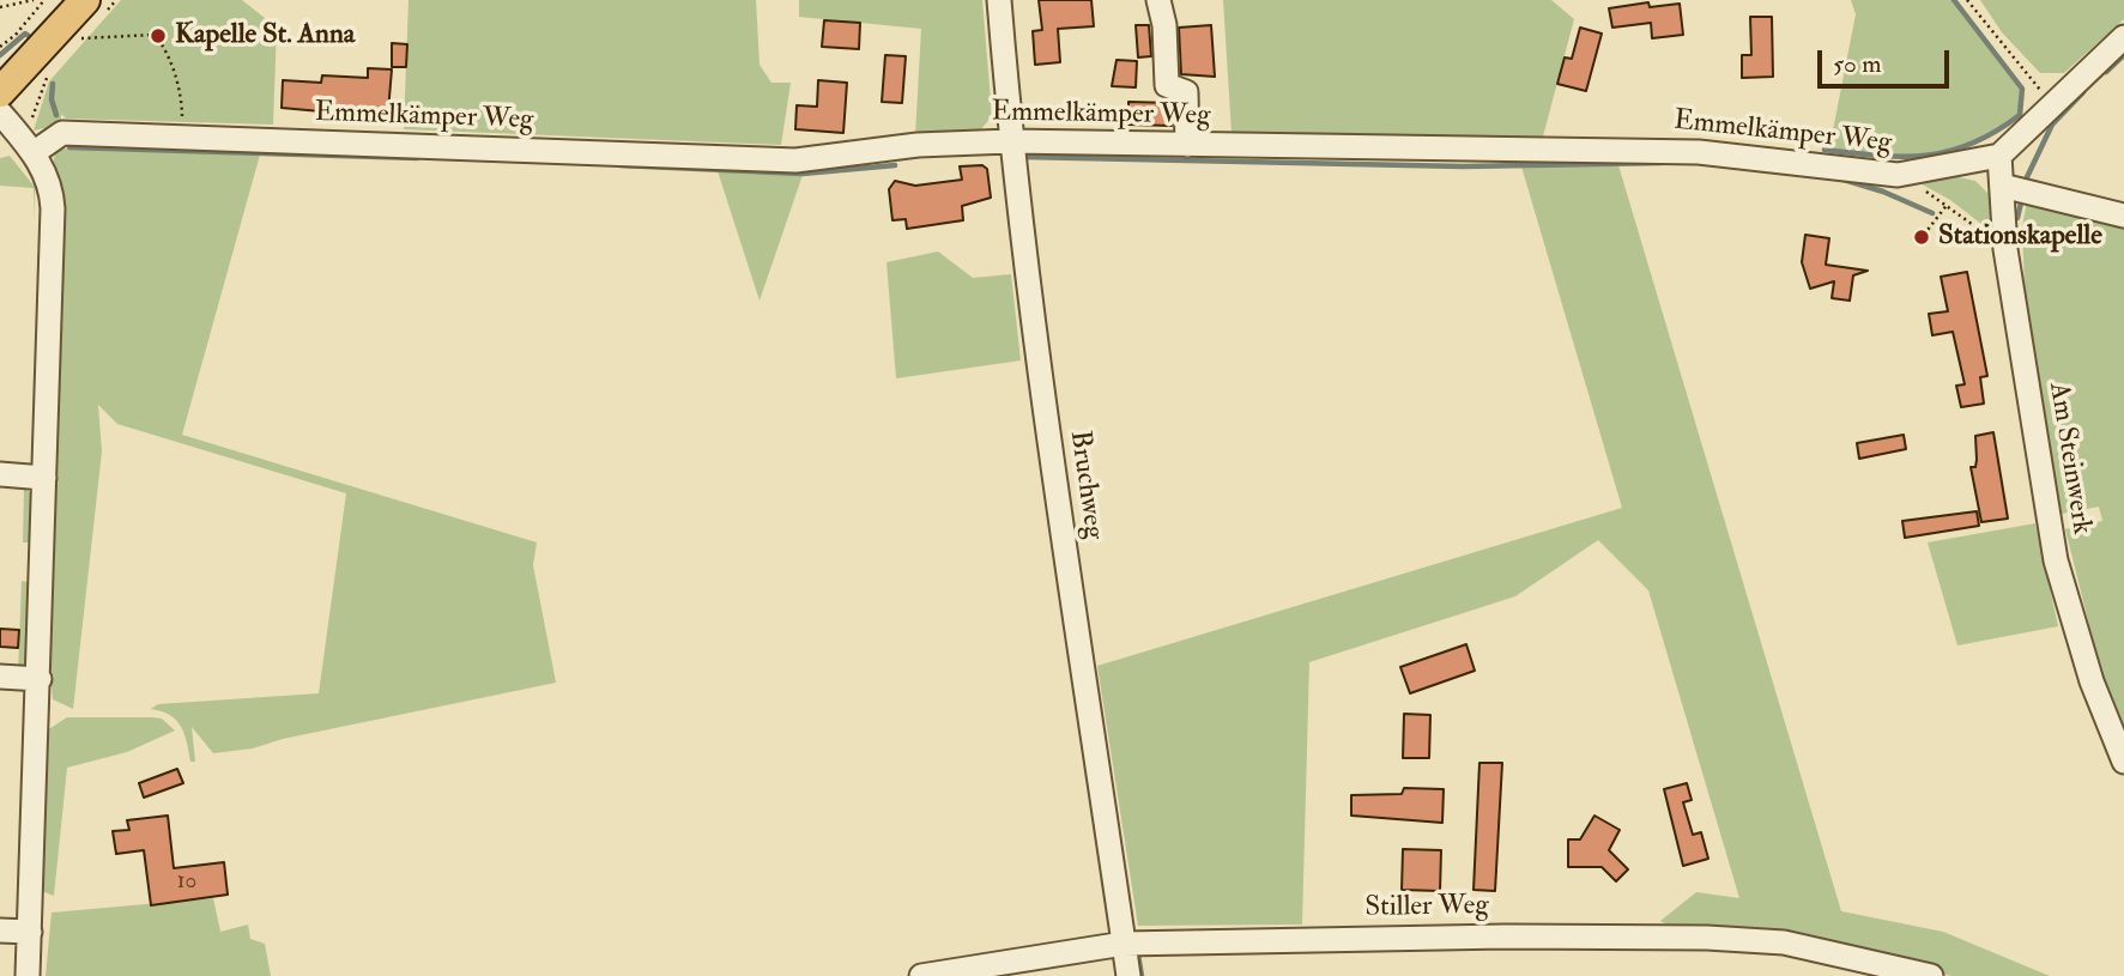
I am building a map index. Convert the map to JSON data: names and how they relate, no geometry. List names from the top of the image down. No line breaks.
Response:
{"streets":{"street":["Emmelkämper Weg","Am Steinwerk","Bruchweg","Stiller Weg"]},"crossings":[["Emmelkämper Weg","Am Steinwerk"],["Emmelkämper Weg","Bruchweg"],["Bruchweg","Stiller Weg"]],"places":["Kapelle St. Anna","Stationskapelle"],"house_numbers":["10"],"scale_bar":"50 m"}
